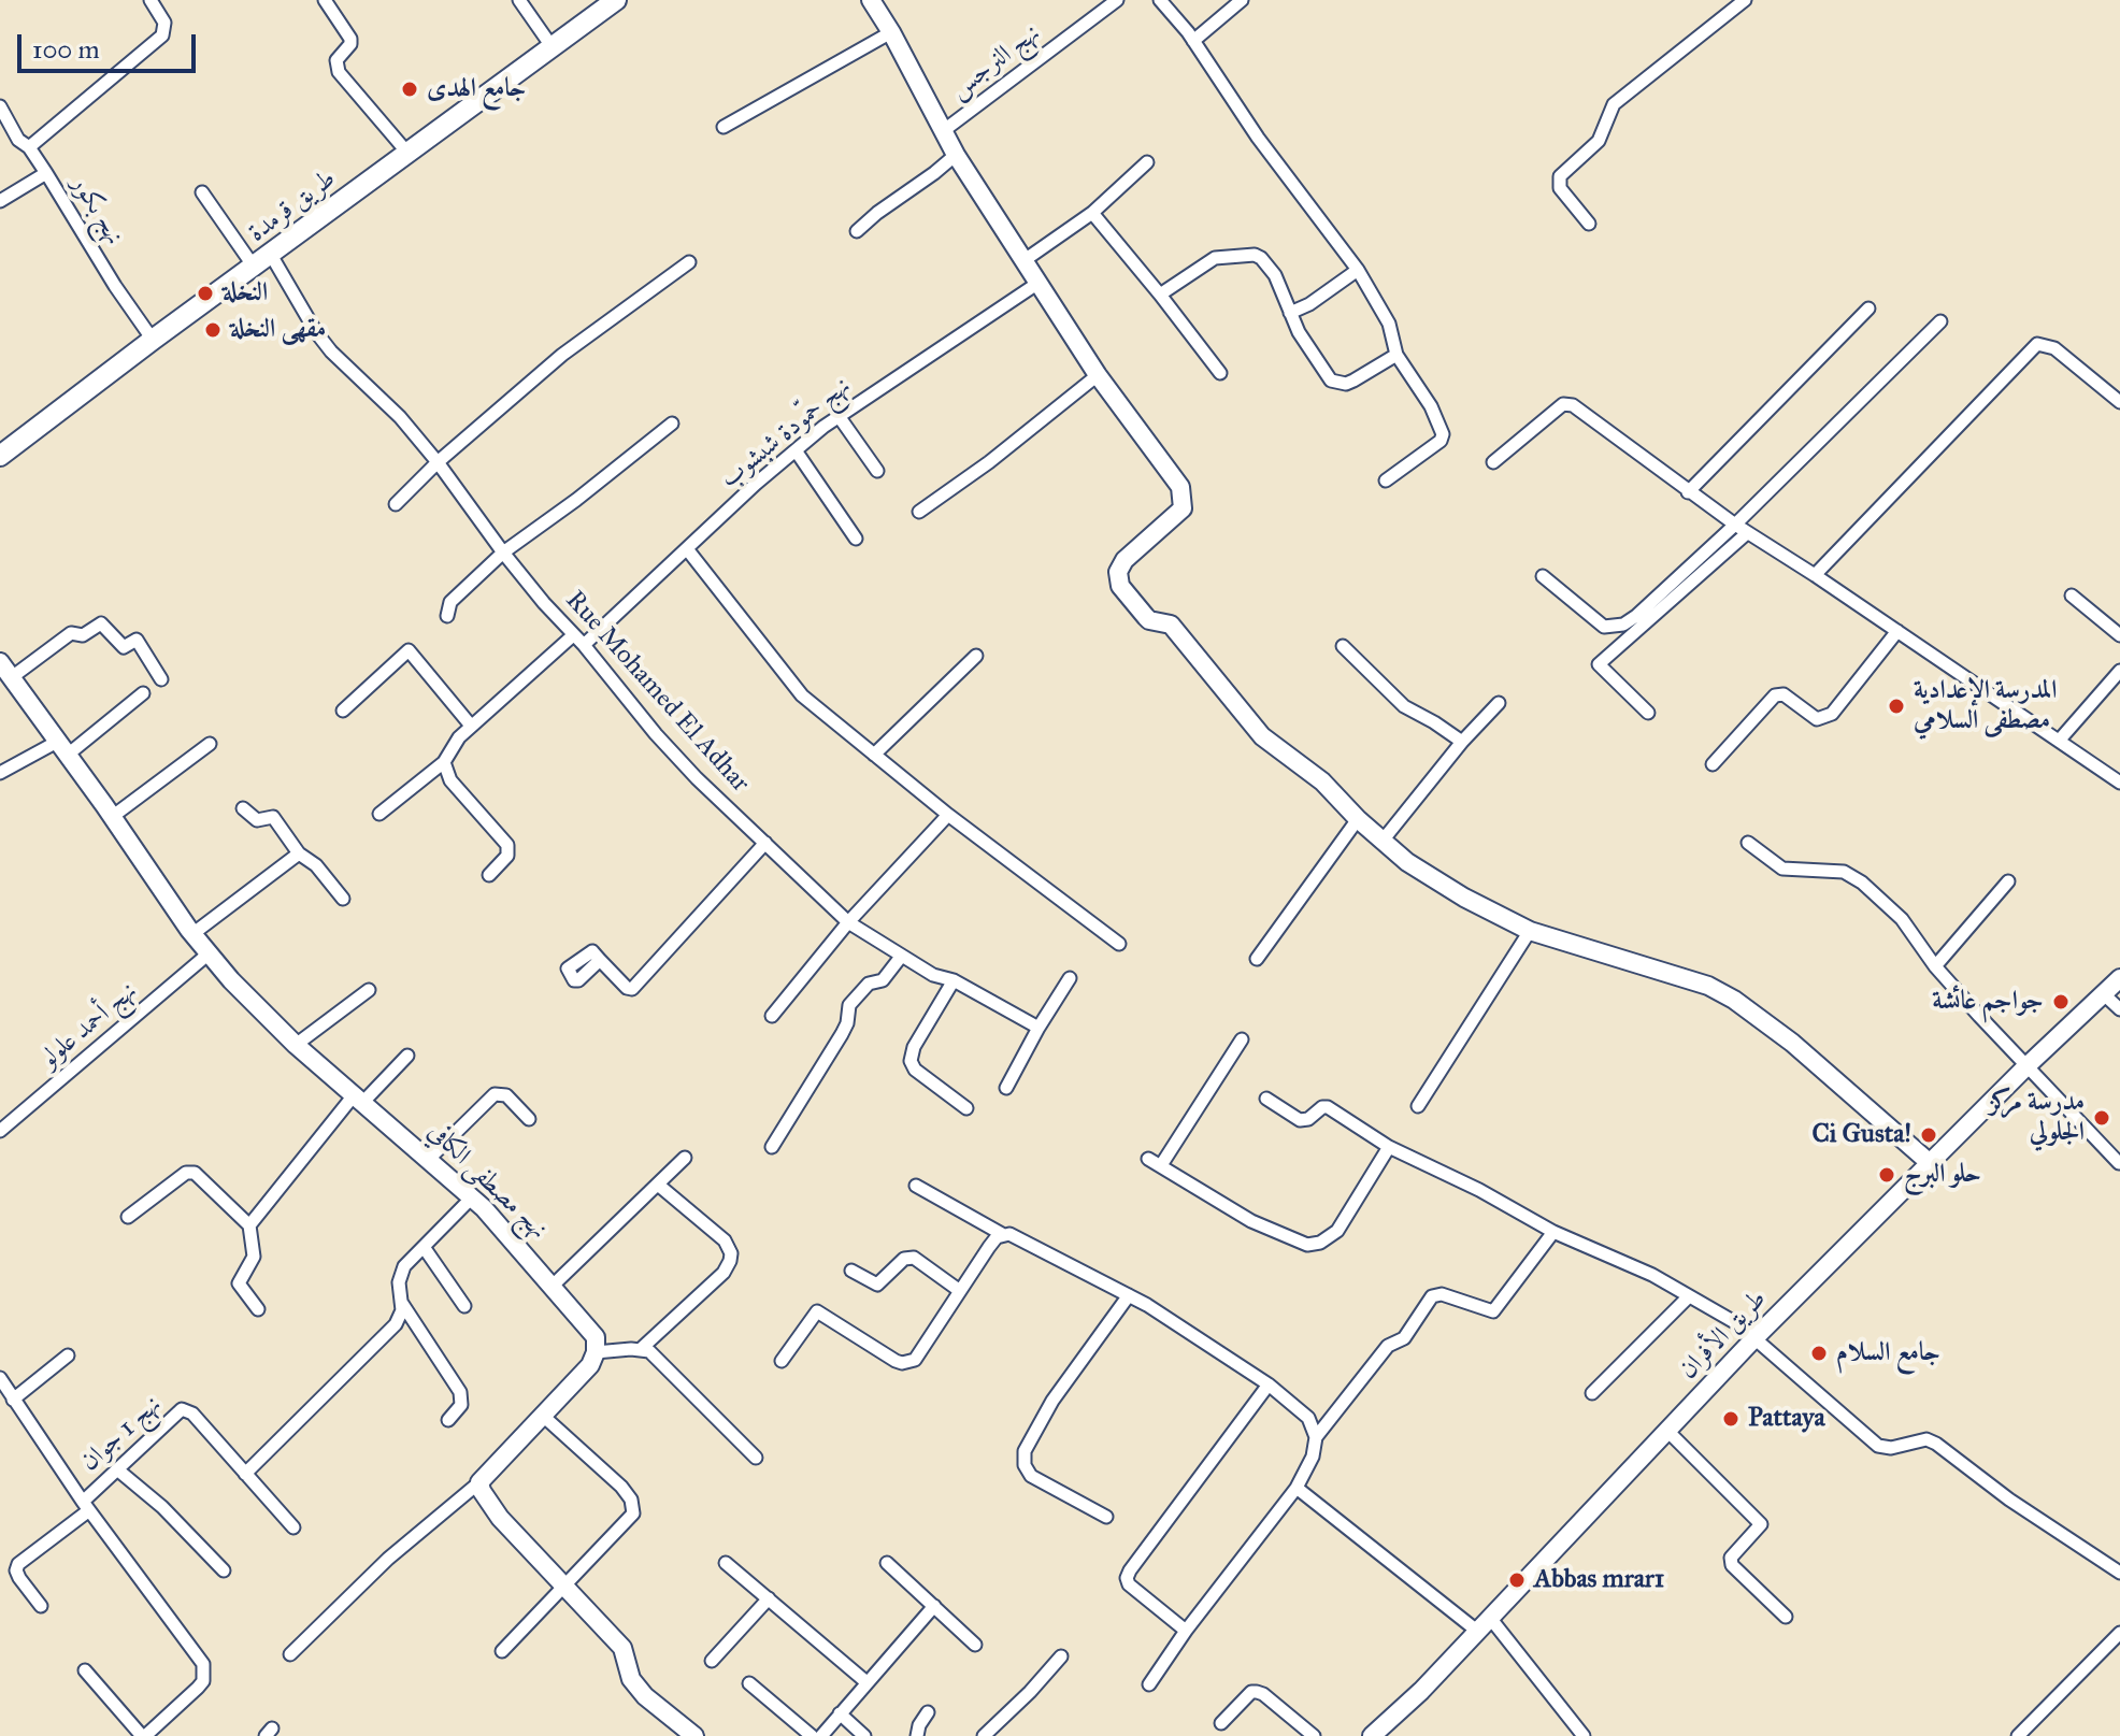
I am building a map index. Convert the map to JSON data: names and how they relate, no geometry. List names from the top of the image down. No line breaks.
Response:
{"streets":{"main road":["طريق قرمدة"],"street":["نهج النرجس","نهج بكور","نهج حمّودة شبشوب","Rue Mohamed El Adhar","نهج أحمد علولو","نهج مصطفى الكافي","طريق الأفران","نهج 1 جوان"]},"crossings":[["طريق قرمدة","نهج بكور"],["طريق قرمدة","Rue Mohamed El Adhar"],["نهج حمّودة شبشوب","Rue Mohamed El Adhar"],["نهج أحمد علولو","نهج مصطفى الكافي"]],"places":["جامع الهدى","النخلة","مقهى النخلة","المدرسة الإعدادية مصطفى السلامي","جواجم عائشة","مدرسة مركز الجلولي","Ci Gusta!","حلو البرج","جامع السلام","Pattaya","Abbas mrar1"],"scale_bar":"100 m"}
